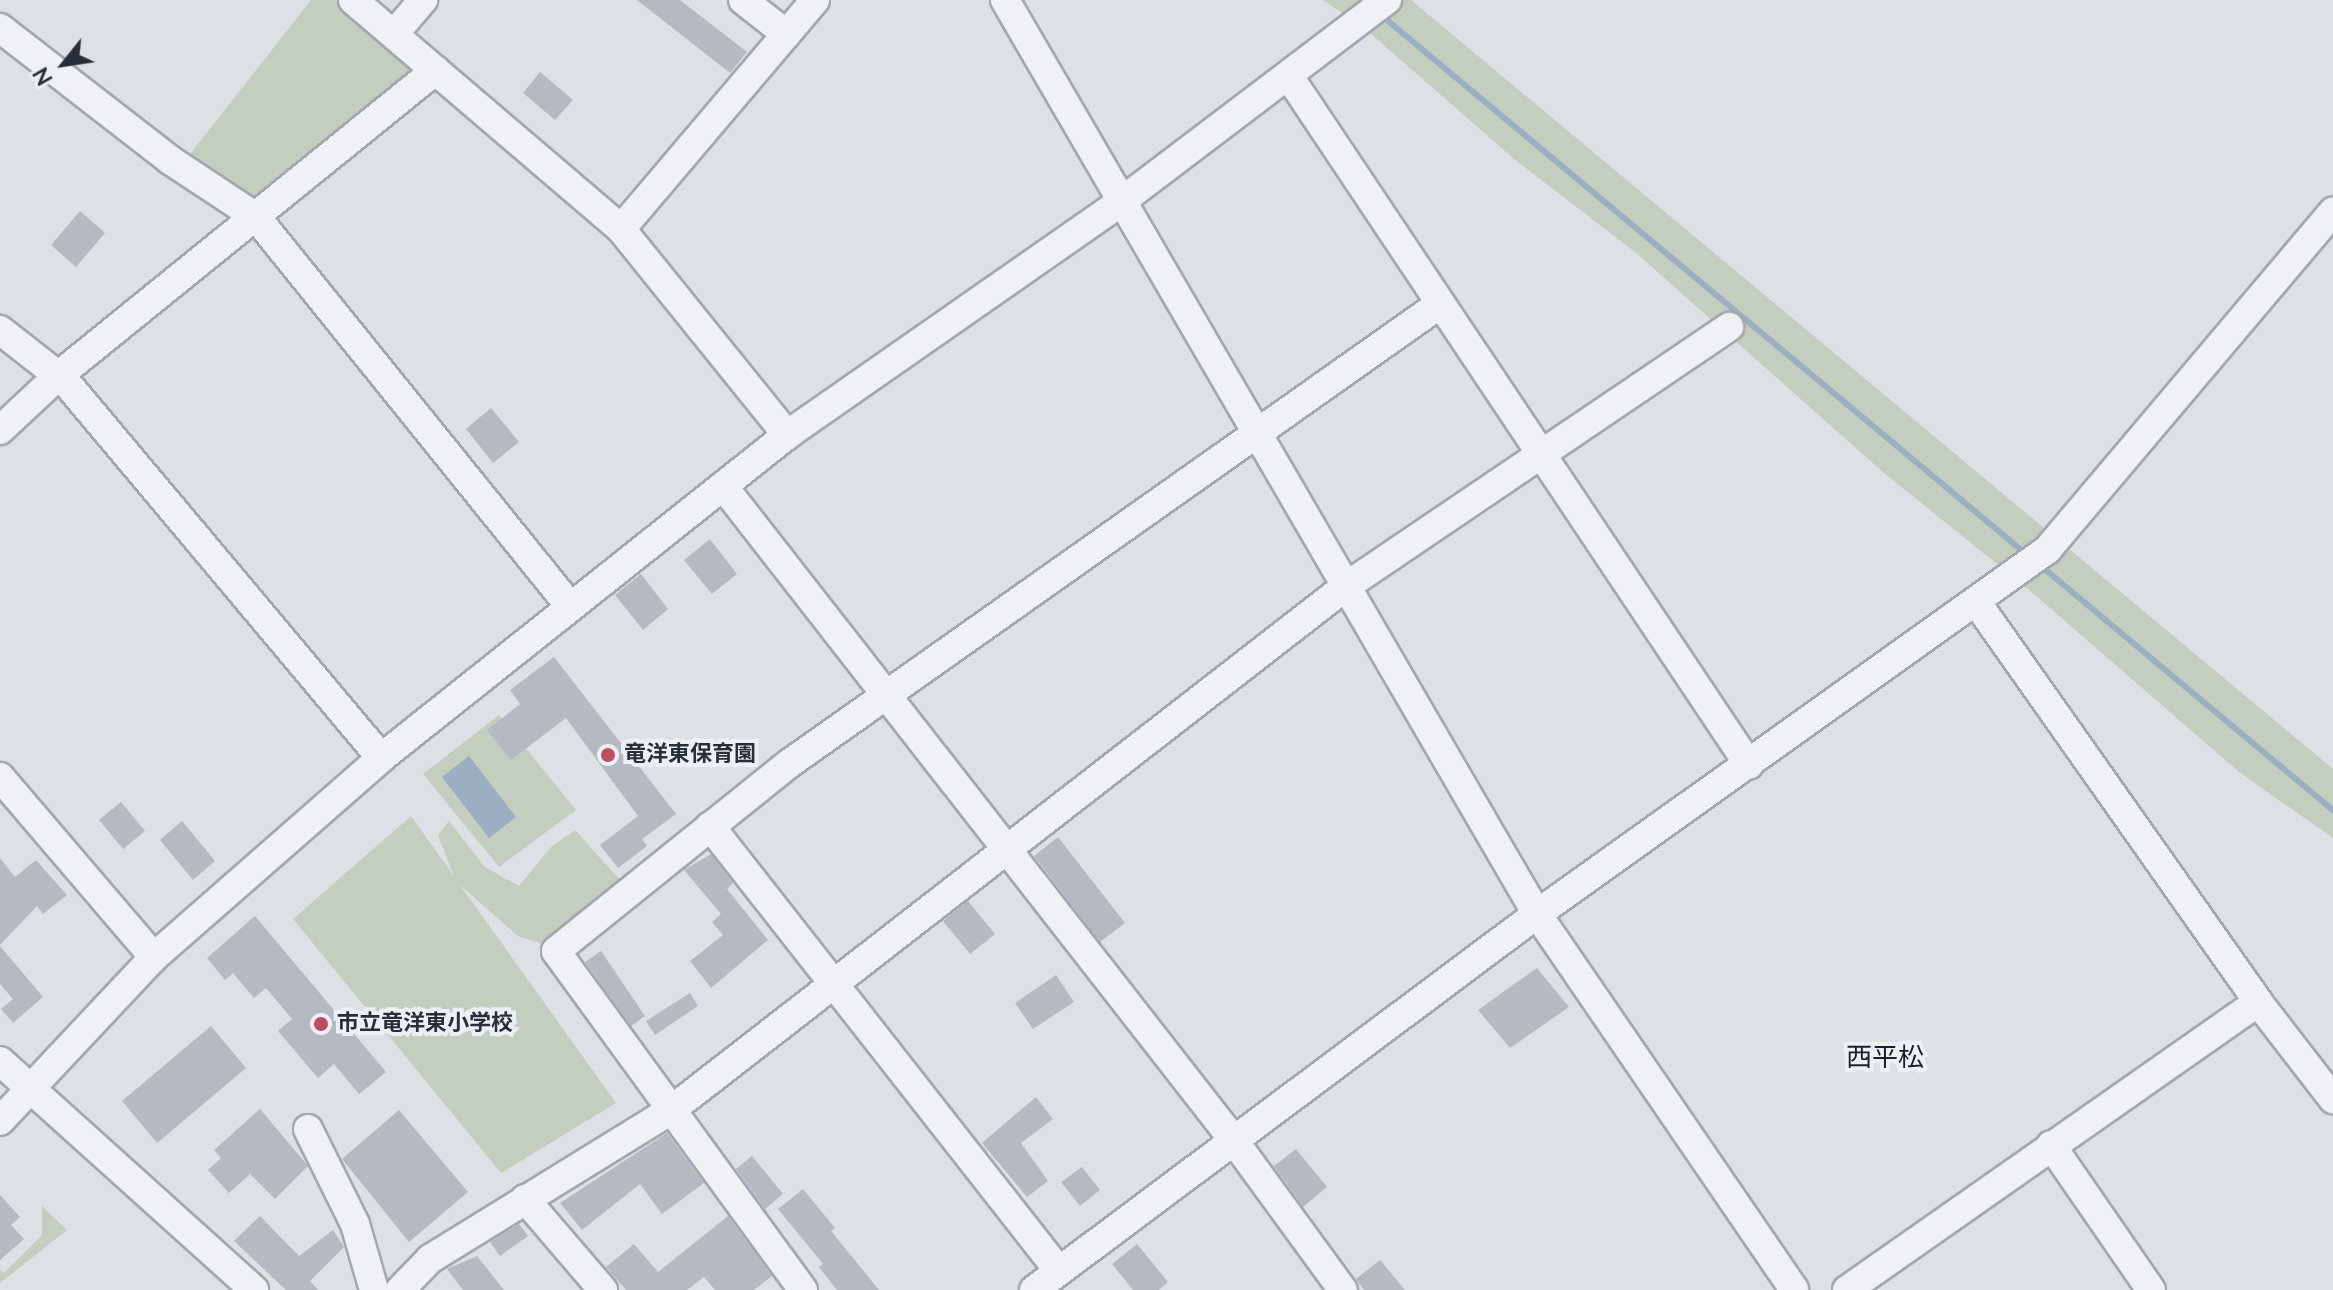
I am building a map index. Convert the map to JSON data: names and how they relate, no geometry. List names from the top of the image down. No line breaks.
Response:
{"districts":["西平松"],"places":["竜洋東保育園","市立竜洋東小学校"],"north":"bottom left"}
